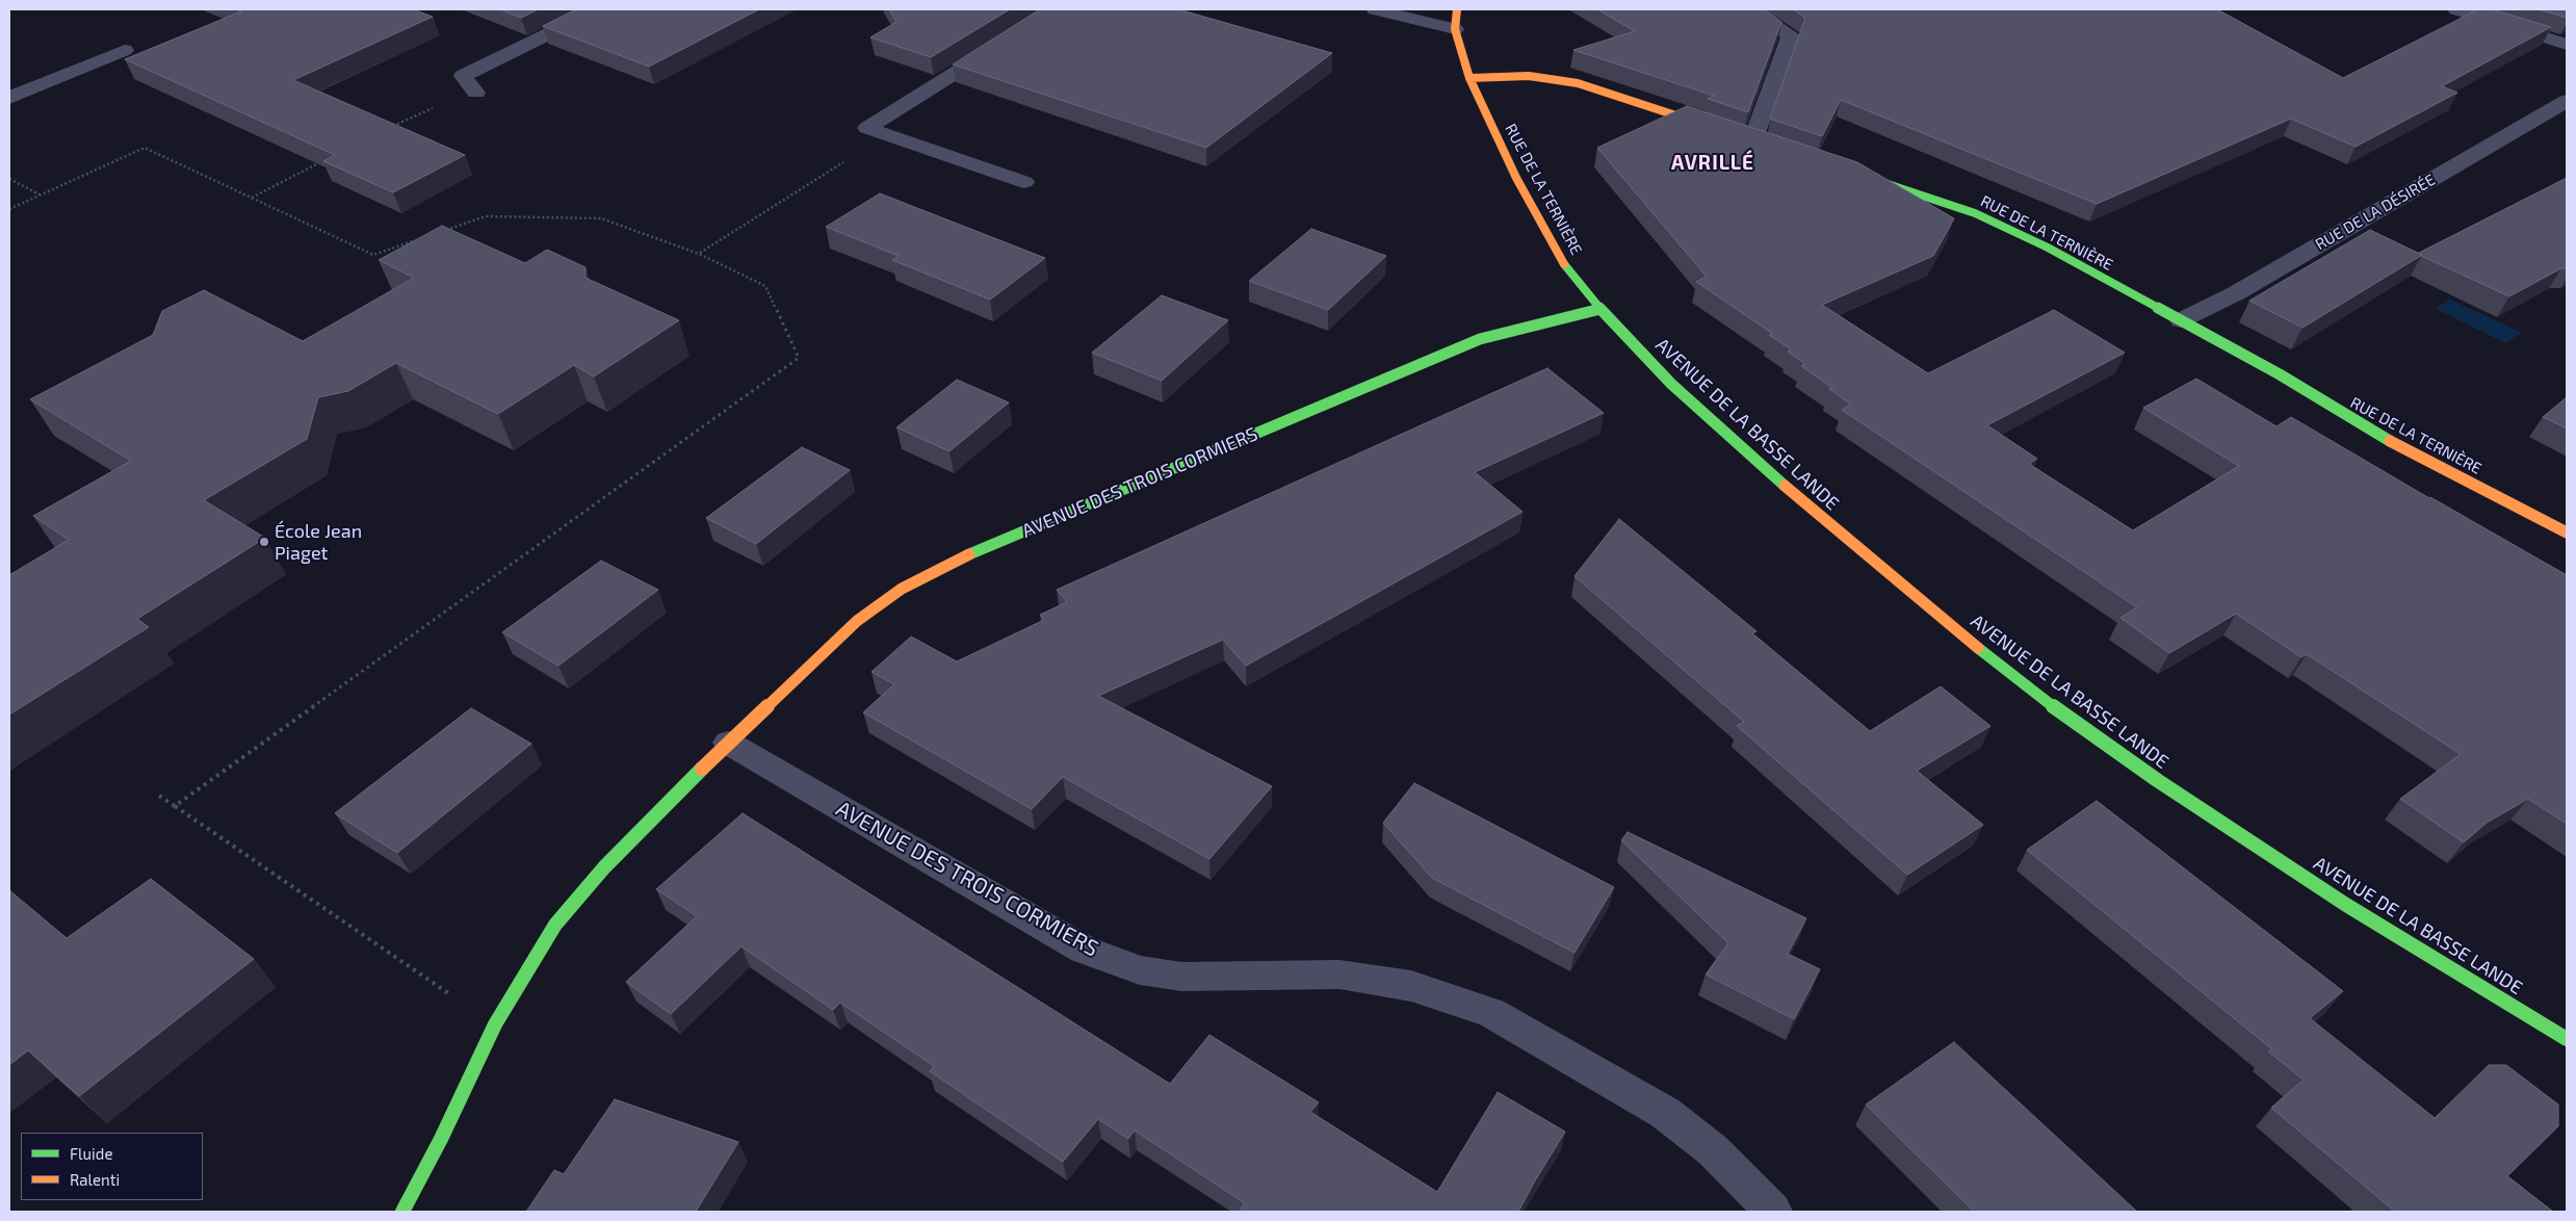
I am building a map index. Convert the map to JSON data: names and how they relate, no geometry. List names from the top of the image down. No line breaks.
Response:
{"streets":{"street":["RUE DE LA TERNIÈRE","RUE DE LA DÉSIRÉE","AVENUE DE LA BASSE LANDE","AVENUE DES TROIS CORMIERS"]},"crossings":[["RUE DE LA TERNIÈRE","RUE DE LA DÉSIRÉE"],["RUE DE LA TERNIÈRE","AVENUE DE LA BASSE LANDE"],["RUE DE LA TERNIÈRE","AVENUE DES TROIS CORMIERS"],["AVENUE DE LA BASSE LANDE","AVENUE DES TROIS CORMIERS"]],"districts":["AVRILLÉ"],"places":["École Jean Piaget"],"legend":["Fluide","Ralenti"]}
